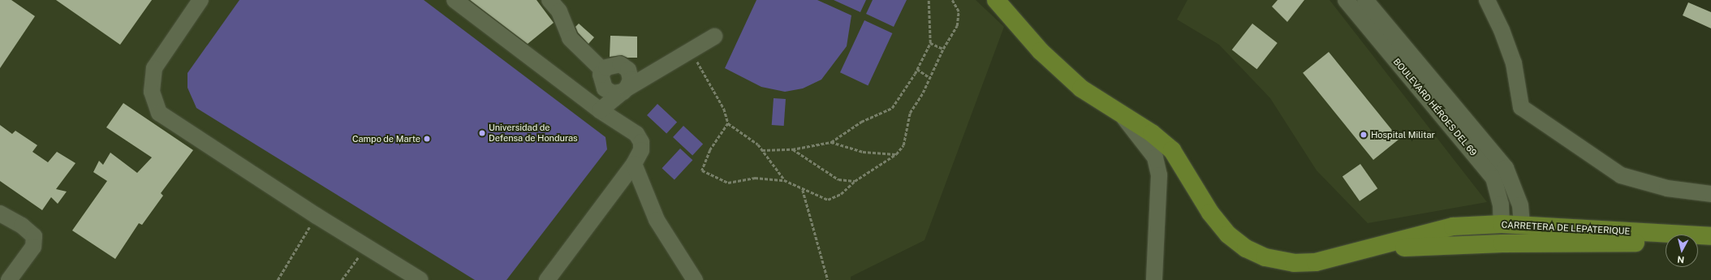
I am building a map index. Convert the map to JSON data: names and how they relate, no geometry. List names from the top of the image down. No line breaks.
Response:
{"streets":{"main road":["CARRETERA DE LEPATERIQUE"],"street":["BOULEVARD HÉROES DEL 69"]},"crossings":[["BOULEVARD HÉROES DEL 69","CARRETERA DE LEPATERIQUE"]],"places":["Universidad de Defensa de Honduras","Hospital Militar","Campo de Marte"],"north":"bottom"}
